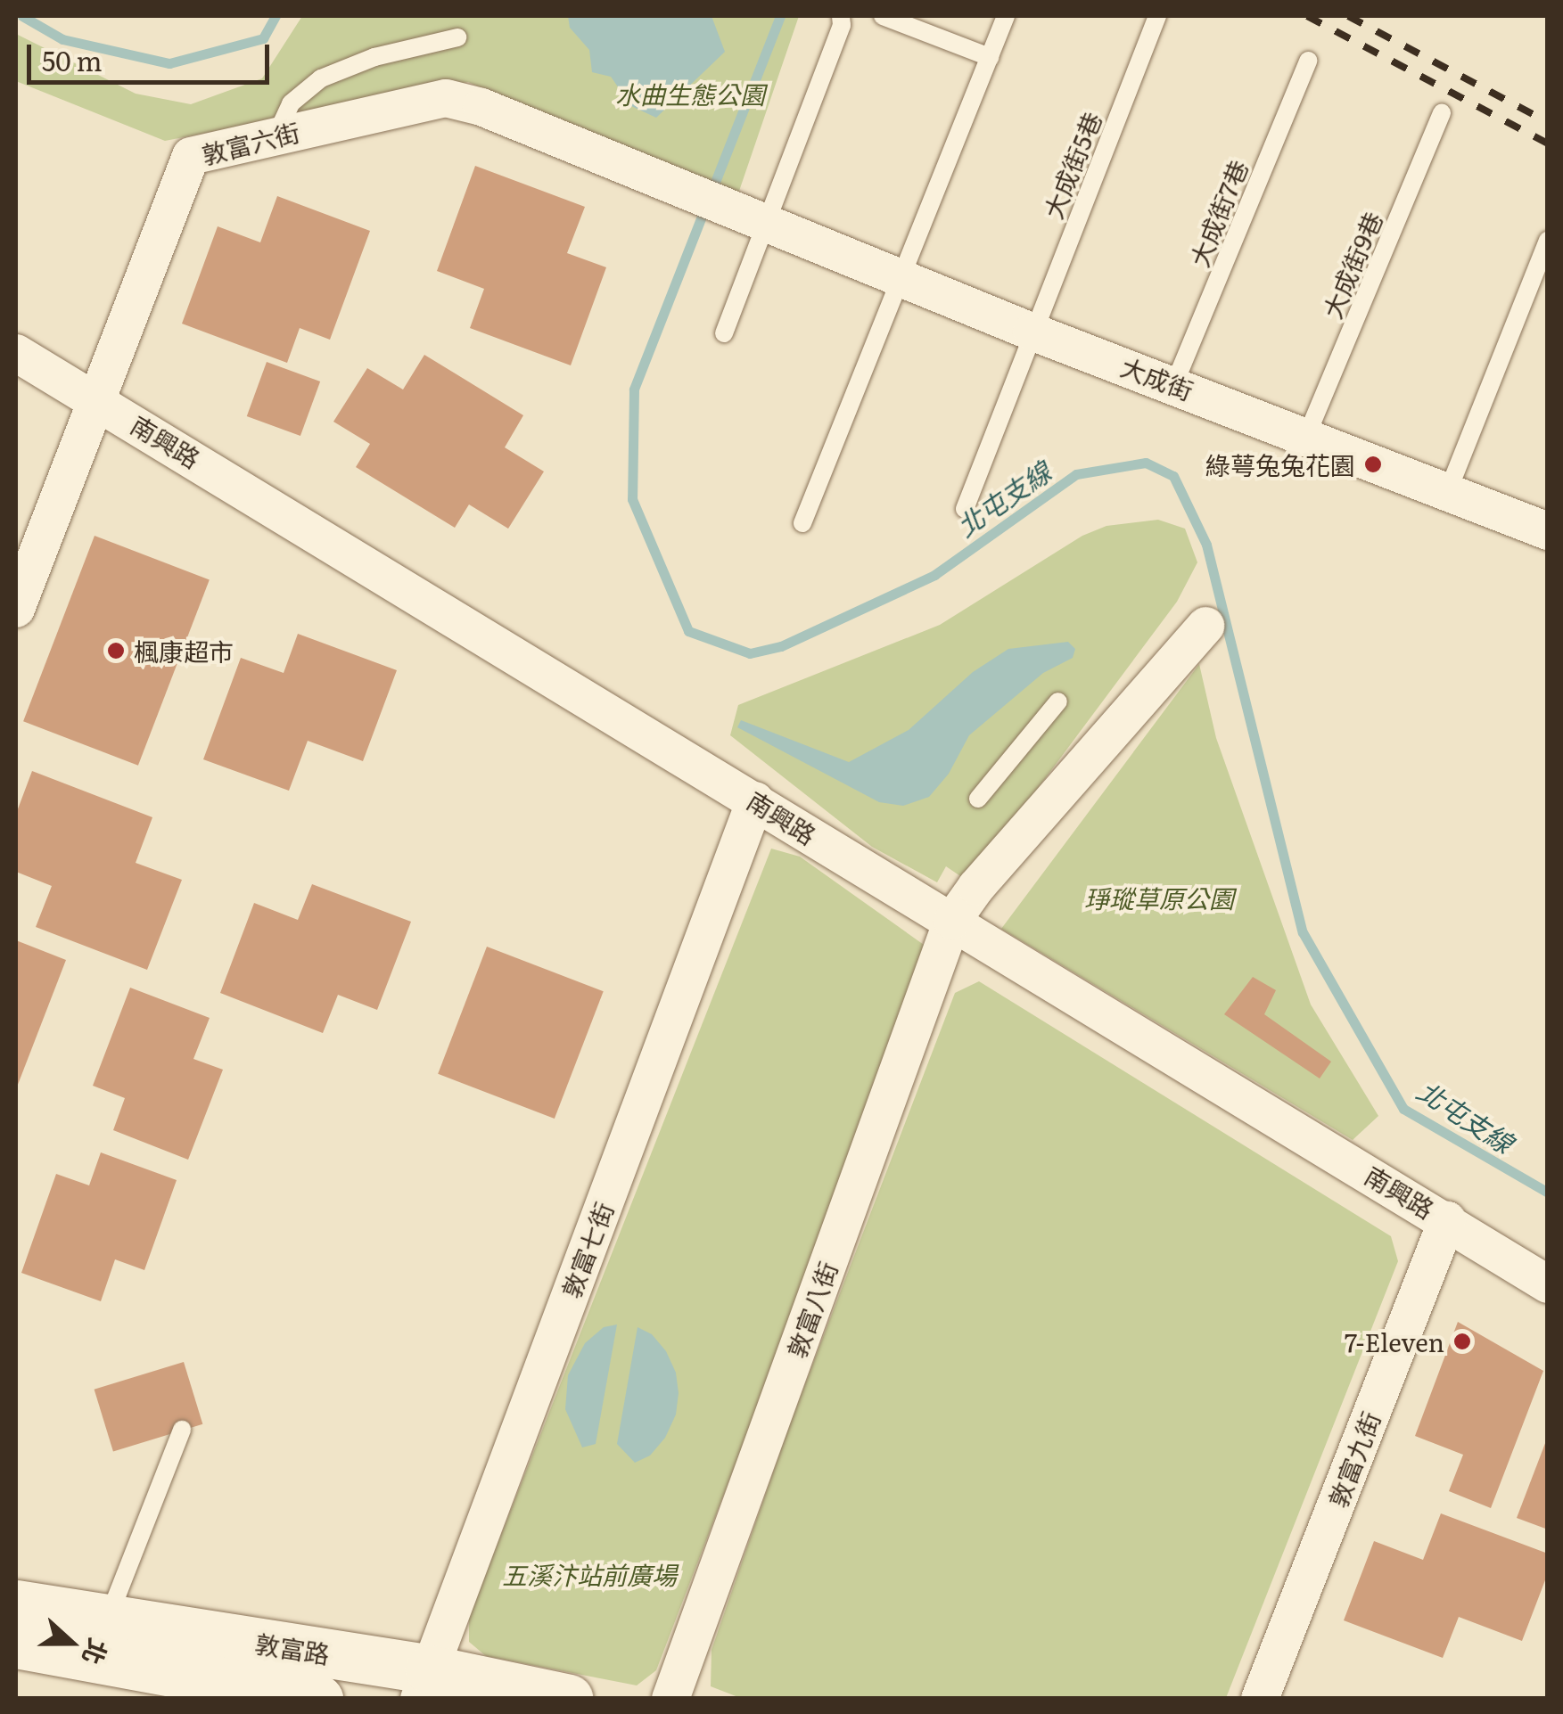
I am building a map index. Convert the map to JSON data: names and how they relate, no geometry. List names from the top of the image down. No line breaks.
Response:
{"streets":{"street":["敦富六街","大成街","南興路","敦富七街","敦富八街","敦富九街","敦富路"],"lane":["大成街5巷","大成街7巷","大成街9巷"]},"crossings":[["敦富六街","大成街"],["敦富六街","南興路"],["大成街5巷","大成街"],["大成街7巷","大成街"],["大成街9巷","大成街"],["南興路","敦富七街"],["南興路","敦富八街"],["南興路","敦富九街"],["敦富七街","敦富路"]],"water":["北屯支線"],"parks":["水曲生態公園","琤瑽草原公園","五溪汴站前廣場"],"places":["綠萼兔兔花園","楓康超市","7-Eleven"],"scale_bar":"50 m","north":"right"}
